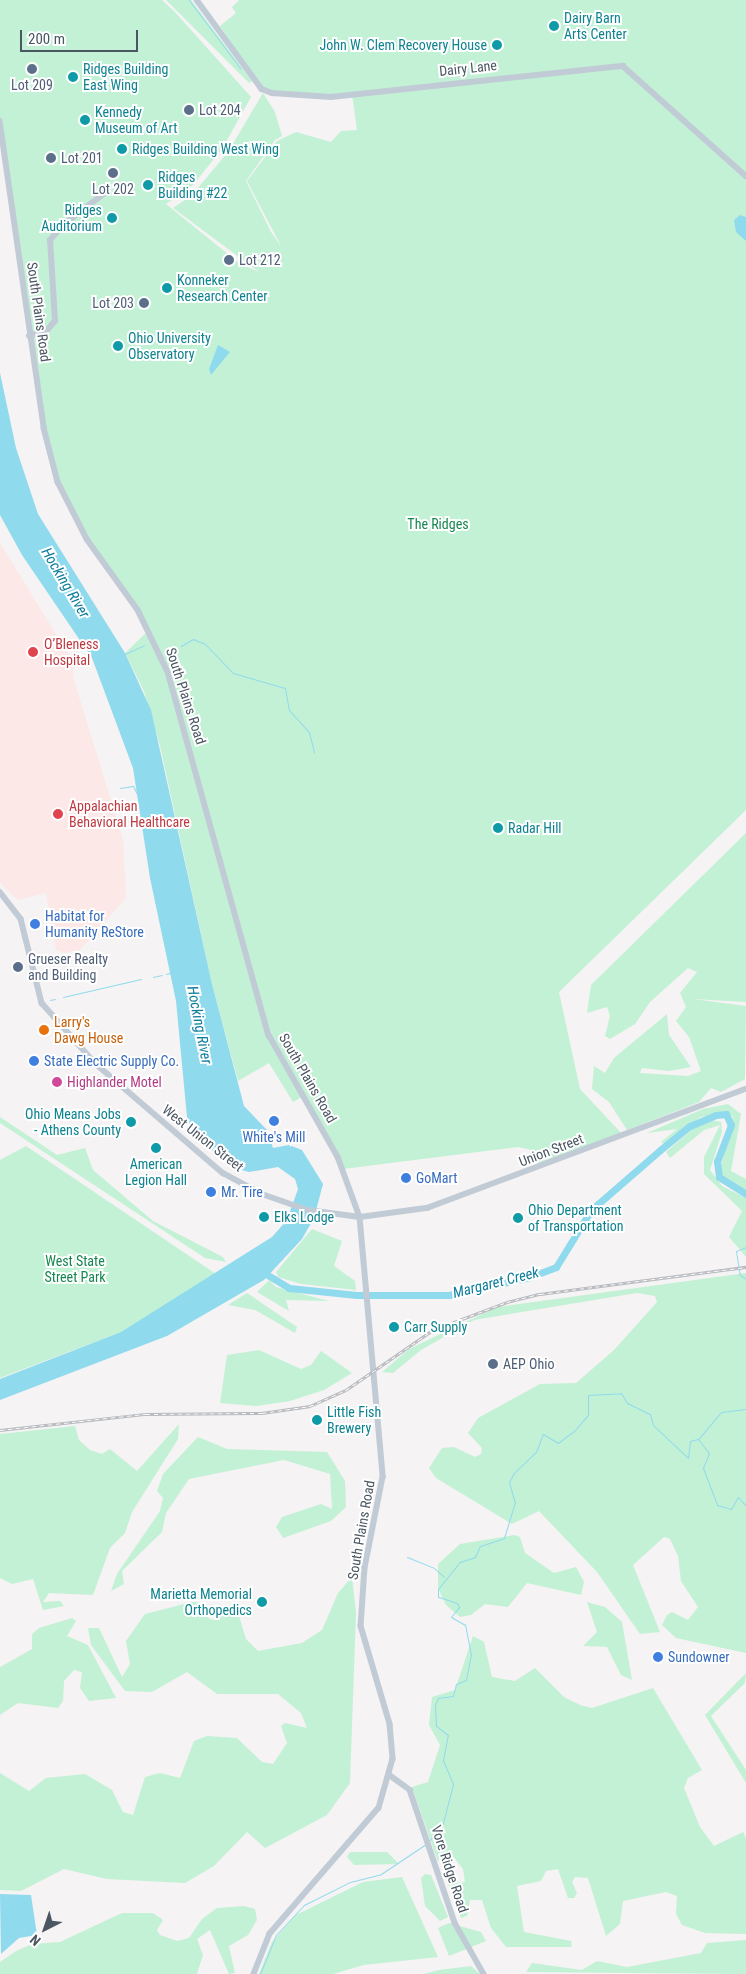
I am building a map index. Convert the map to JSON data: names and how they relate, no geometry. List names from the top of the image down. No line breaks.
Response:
{"streets":{"main road":["Dairy Lane","South Plains Road","West Union Street","Union Street","Vore Ridge Road"]},"crossings":[["South Plains Road","West Union Street"],["South Plains Road","Union Street"],["South Plains Road","Vore Ridge Road"],["West Union Street","Union Street"]],"water":["Hocking River","Margaret Creek"],"parks":["The Ridges","West State Street Park"],"places":["Dairy Barn Arts Center","John W. Clem Recovery House","Lot 209","Ridges Building East Wing","Lot 204","Kennedy Museum of Art","Ridges Building West Wing","Lot 201","Lot 202","Ridges Building #22","Ridges Auditorium","Lot 212","Konneker Research Center","Lot 203","Ohio University Observatory","O’Bleness Hospital","Appalachian Behavioral Healthcare","Radar Hill","Habitat for Humanity ReStore","Grueser Realty and Building","Larry's Dawg House","State Electric Supply Co.","Highlander Motel","White's Mill","Ohio Means Jobs - Athens County","American Legion Hall","GoMart","Mr. Tire","Elks Lodge","Ohio Department of Transportation","Carr Supply","AEP Ohio","Little Fish Brewery","Marietta Memorial Orthopedics","Sundowner"],"scale_bar":"200 m","north":"bottom left"}
